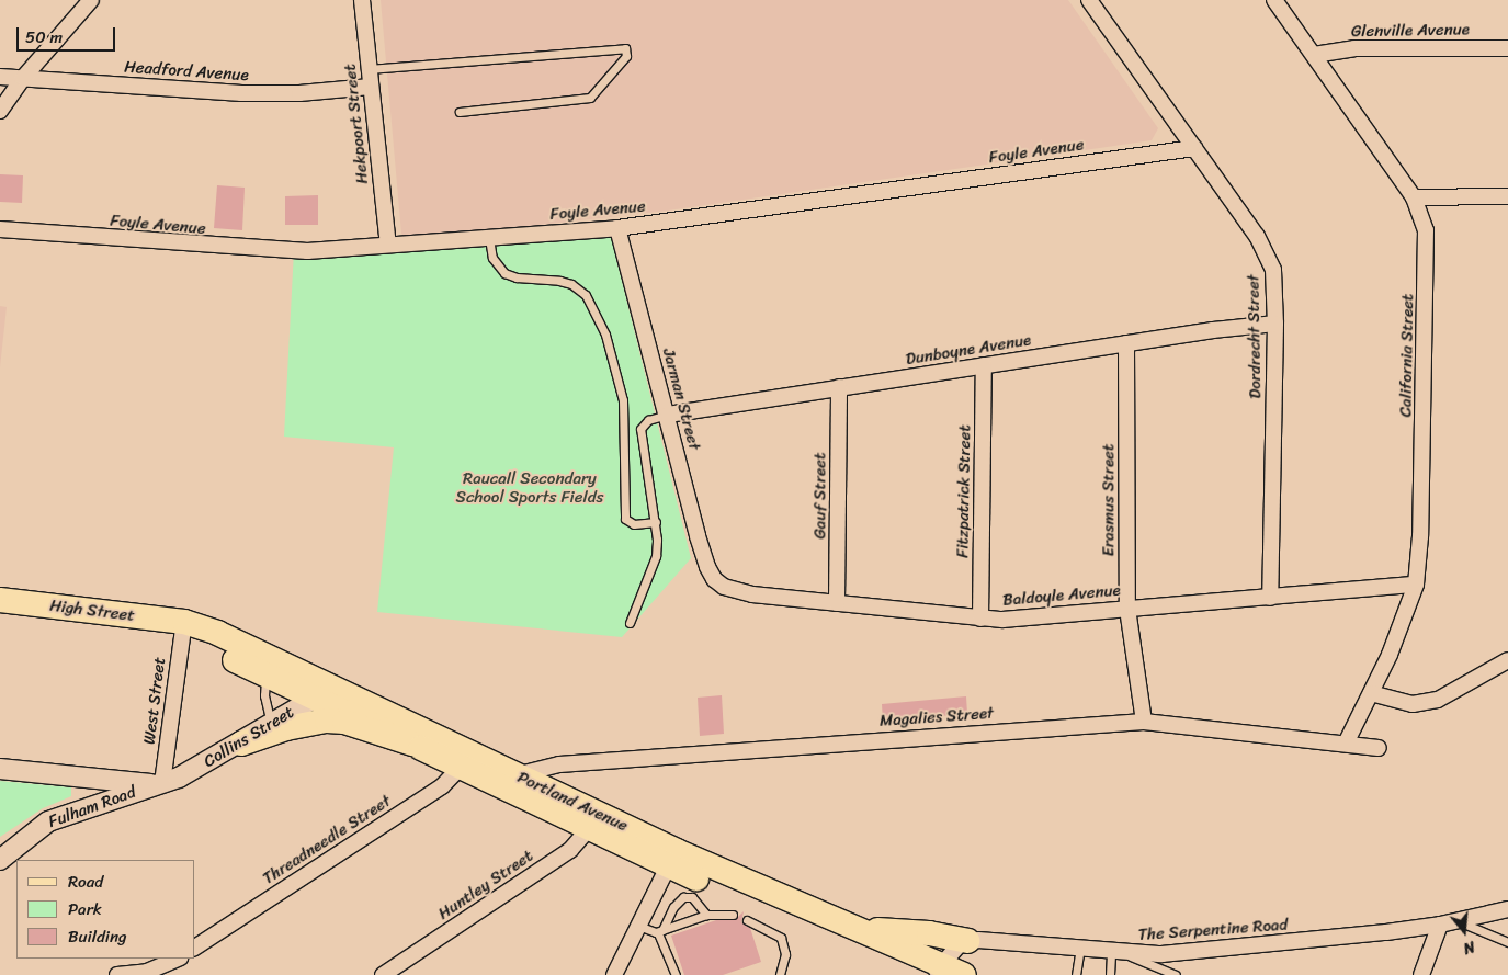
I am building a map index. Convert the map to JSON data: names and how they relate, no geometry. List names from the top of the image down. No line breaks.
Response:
{"streets":{"main road":["High Street","Portland Avenue"],"street":["Glenville Avenue","Headford Avenue","Hekpoort Street","Foyle Avenue","Dordrecht Street","Dunboyne Avenue","California Street","Jarman Street","Fitzpatrick Street","Gauf Street","Erasmus Street","Baldoyle Avenue","West Street","Magalies Street","Collins Street","Fulham Road","Threadneedle Street","Huntley Street","The Serpentine Road"]},"crossings":[["Glenville Avenue","California Street"],["Headford Avenue","Hekpoort Street"],["Hekpoort Street","Foyle Avenue"],["Foyle Avenue","Dordrecht Street"],["Foyle Avenue","Jarman Street"],["Dordrecht Street","Dunboyne Avenue"],["Dordrecht Street","Baldoyle Avenue"],["Dunboyne Avenue","Jarman Street"],["Dunboyne Avenue","Fitzpatrick Street"],["Dunboyne Avenue","Gauf Street"],["Dunboyne Avenue","Erasmus Street"],["California Street","Baldoyle Avenue"],["California Street","Magalies Street"],["Jarman Street","Baldoyle Avenue"],["Fitzpatrick Street","Baldoyle Avenue"],["Gauf Street","Baldoyle Avenue"],["Erasmus Street","Baldoyle Avenue"],["Erasmus Street","Magalies Street"],["High Street","West Street"],["High Street","Portland Avenue"],["West Street","Collins Street"],["West Street","Portland Avenue"],["West Street","Fulham Road"],["Magalies Street","Portland Avenue"],["Collins Street","Portland Avenue"],["Collins Street","Fulham Road"],["Portland Avenue","Threadneedle Street"],["Portland Avenue","Huntley Street"]],"parks":["Raucall Secondary School Sports Fields"],"legend":["Road","Park","Building"],"scale_bar":"50 m","north":"bottom"}
